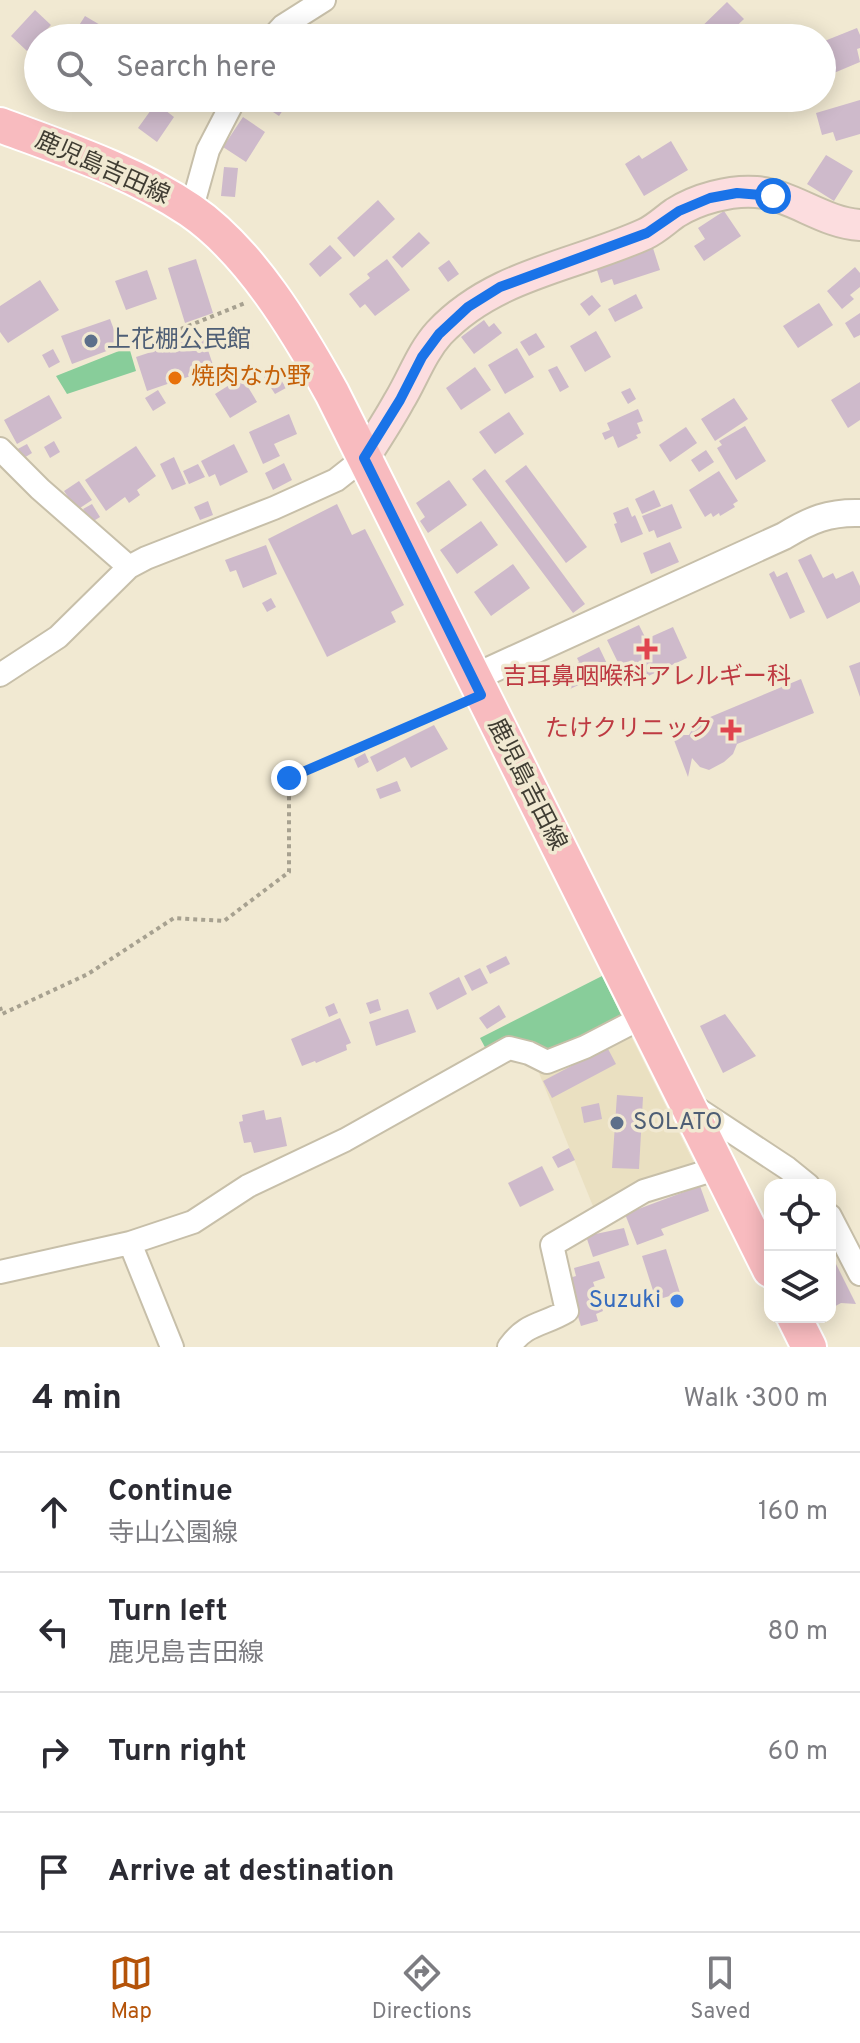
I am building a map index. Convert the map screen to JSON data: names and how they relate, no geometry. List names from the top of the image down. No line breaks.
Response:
{"streets":{"main road":["鹿児島吉田線"]},"places":{"other":["上花棚公民館","焼肉なか野","SOLATO","Suzuki"],"health":["吉耳鼻咽喉科アレルギー科","たけクリニック"]},"page":{"search":"Search here","heading":["4 min","Walk · 300 m"],"list":[["Continue","寺山公園線","160 m"],["Turn left","鹿児島吉田線","80 m"],["Turn right","60 m"],"Arrive at destination"],"nav":["Map","Directions","Saved"]}}
